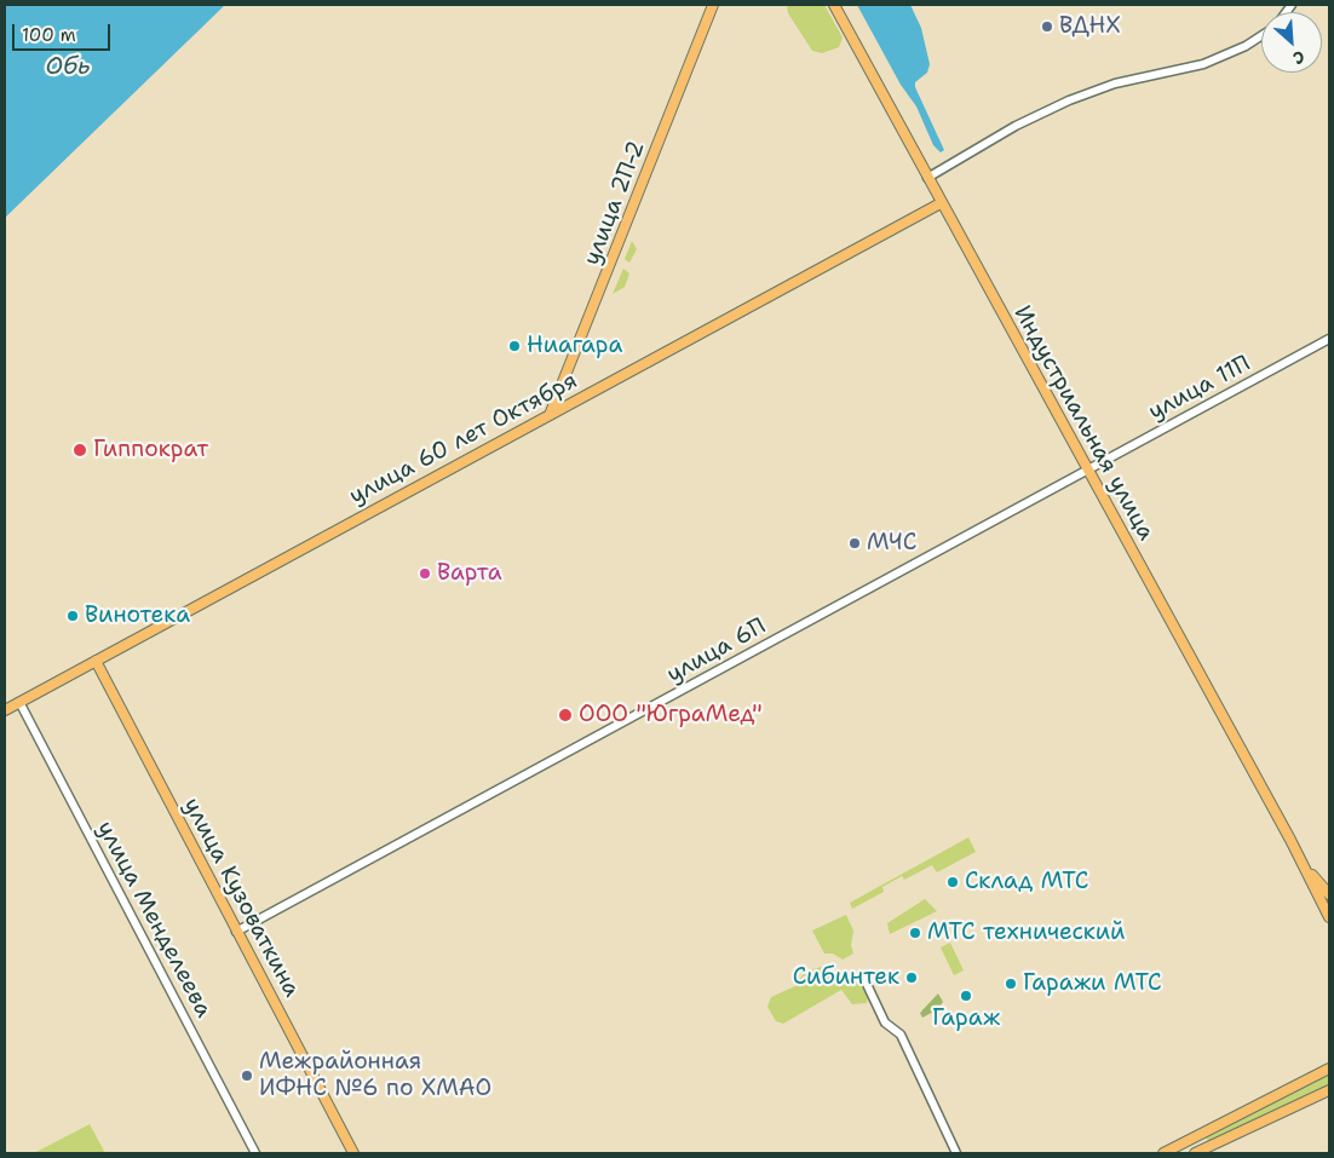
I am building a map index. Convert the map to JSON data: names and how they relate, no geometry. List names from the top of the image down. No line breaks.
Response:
{"streets":{"main road":["улица 2П-2","Индустриальная улица","улица 60 лет Октября","улица Кузоваткина"],"street":["улица 11П","улица 6П","улица Менделеева"]},"crossings":[["улица 2П-2","улица 60 лет Октября"],["улица 11П","Индустриальная улица"],["улица 11П","улица 6П"],["Индустриальная улица","улица 60 лет Октября"],["Индустриальная улица","улица 6П"],["улица 60 лет Октября","улица Кузоваткина"],["улица 60 лет Октября","улица Менделеева"],["улица 6П","улица Кузоваткина"]],"water":["Обь"],"places":["ВДНХ","Ниагара","Гиппократ","МЧС","Варта","Винотека","ООО \"ЮграМед\"","Склад МТС","МТС технический","Сибинтек","Гаражи МТС","Гараж","Межрайонная ИФНС №6 по ХМАО"],"scale_bar":"100 m","north":"bottom right"}
